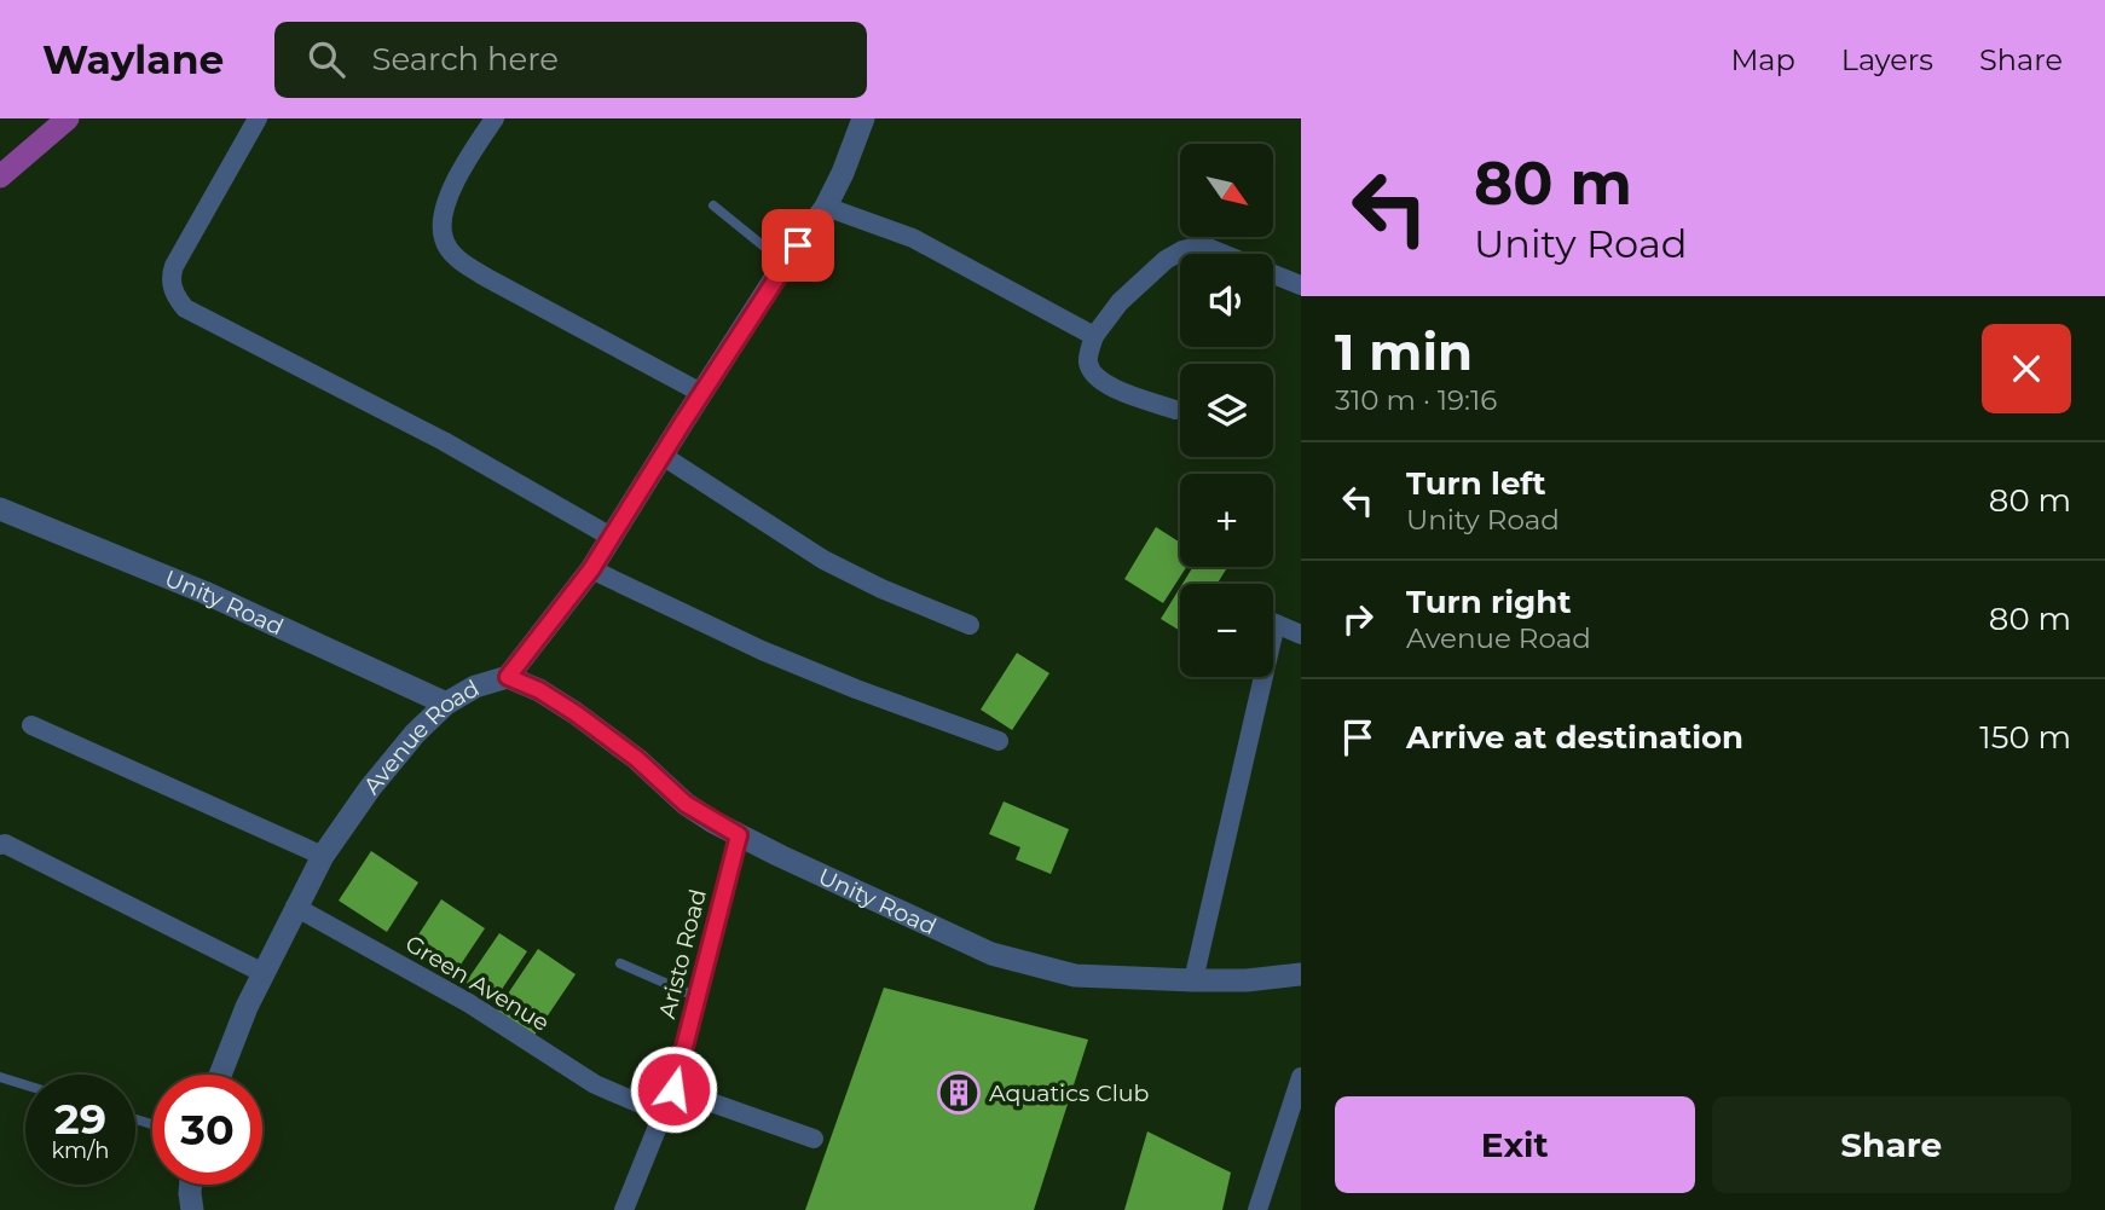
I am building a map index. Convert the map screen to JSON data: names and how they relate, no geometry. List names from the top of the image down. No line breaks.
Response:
{"streets":{"street":["Unity Road","Avenue Road","Aristo Road","Green Avenue"]},"crossings":[["Unity Road","Avenue Road"],["Unity Road","Aristo Road"],["Avenue Road","Green Avenue"],["Aristo Road","Green Avenue"]],"places":{"building":["Aquatics Club"]},"north":"bottom right","page":{"header":"Waylane","search":"Search here","nav":["Map","Layers","Share"],"turn":["80 m","Unity Road"],"map_buttons":["+","−"],"heading":["1 min","310 m · 19:16"],"list":[{"name":"Turn left","note":"Unity Road","value":"80 m"},{"name":"Turn right","note":"Avenue Road","value":"80 m"},{"name":"Arrive at destination","value":"150 m"}],"speed":"29 km/h","limit":"30","buttons":["Exit","Share"]}}
